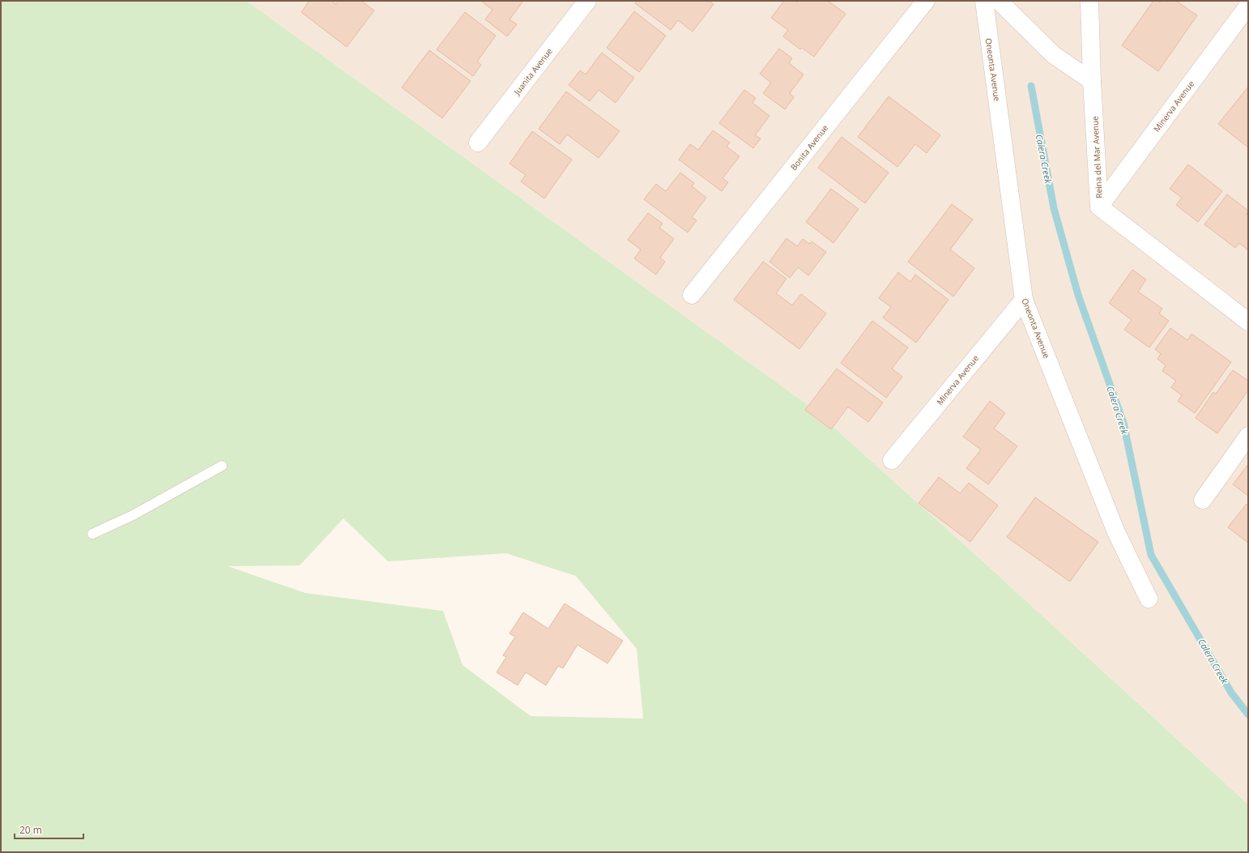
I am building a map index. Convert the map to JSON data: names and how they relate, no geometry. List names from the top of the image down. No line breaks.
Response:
{"streets":{"street":["Oneonta Avenue","Juanita Avenue","Minerva Avenue","Bonita Avenue","Reina del Mar Avenue"]},"crossings":[["Oneonta Avenue","Minerva Avenue"],["Minerva Avenue","Reina del Mar Avenue"]],"water":["Calera Creek"],"scale_bar":"20 m"}
